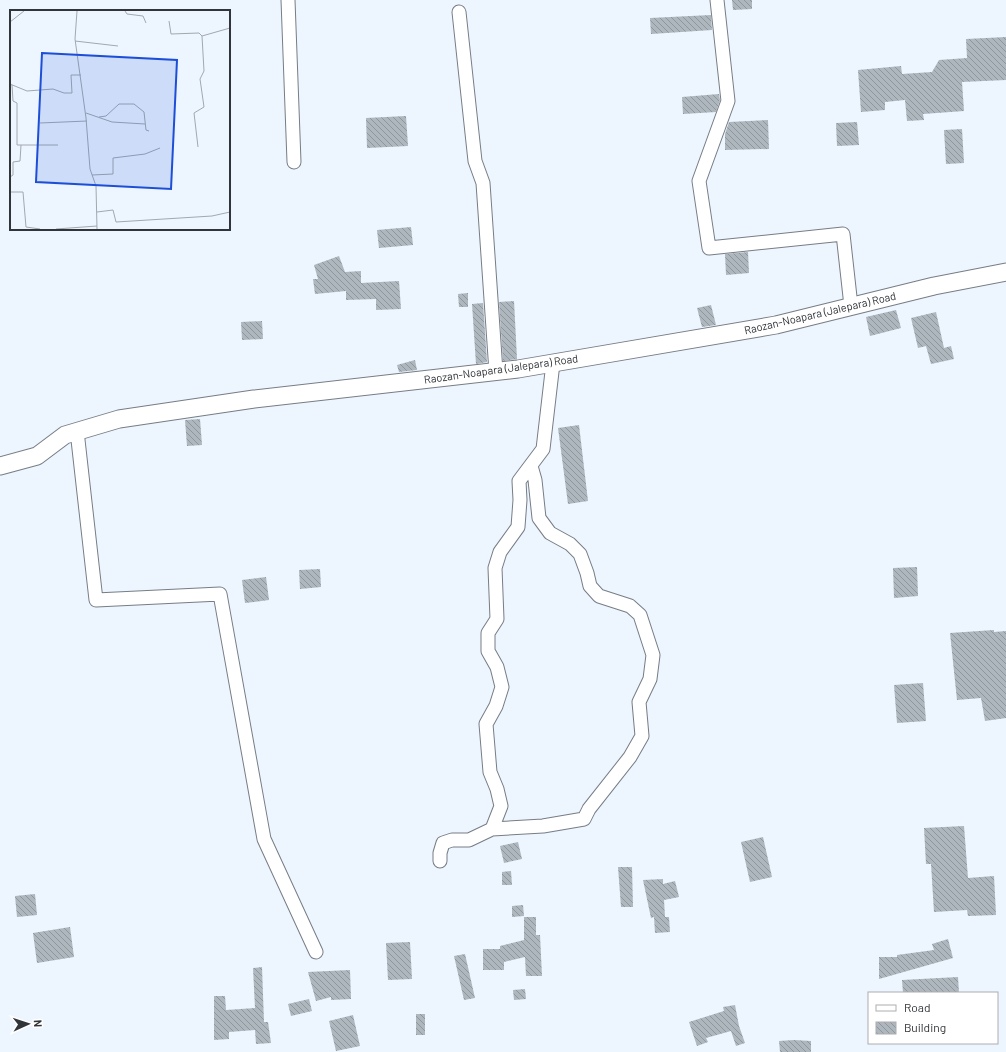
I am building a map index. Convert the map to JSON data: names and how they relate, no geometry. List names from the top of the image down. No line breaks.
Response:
{"streets":{"main road":["Raozan-Noapara (Jalepara) Road"]},"legend":["Road","Building"],"north":"right"}
